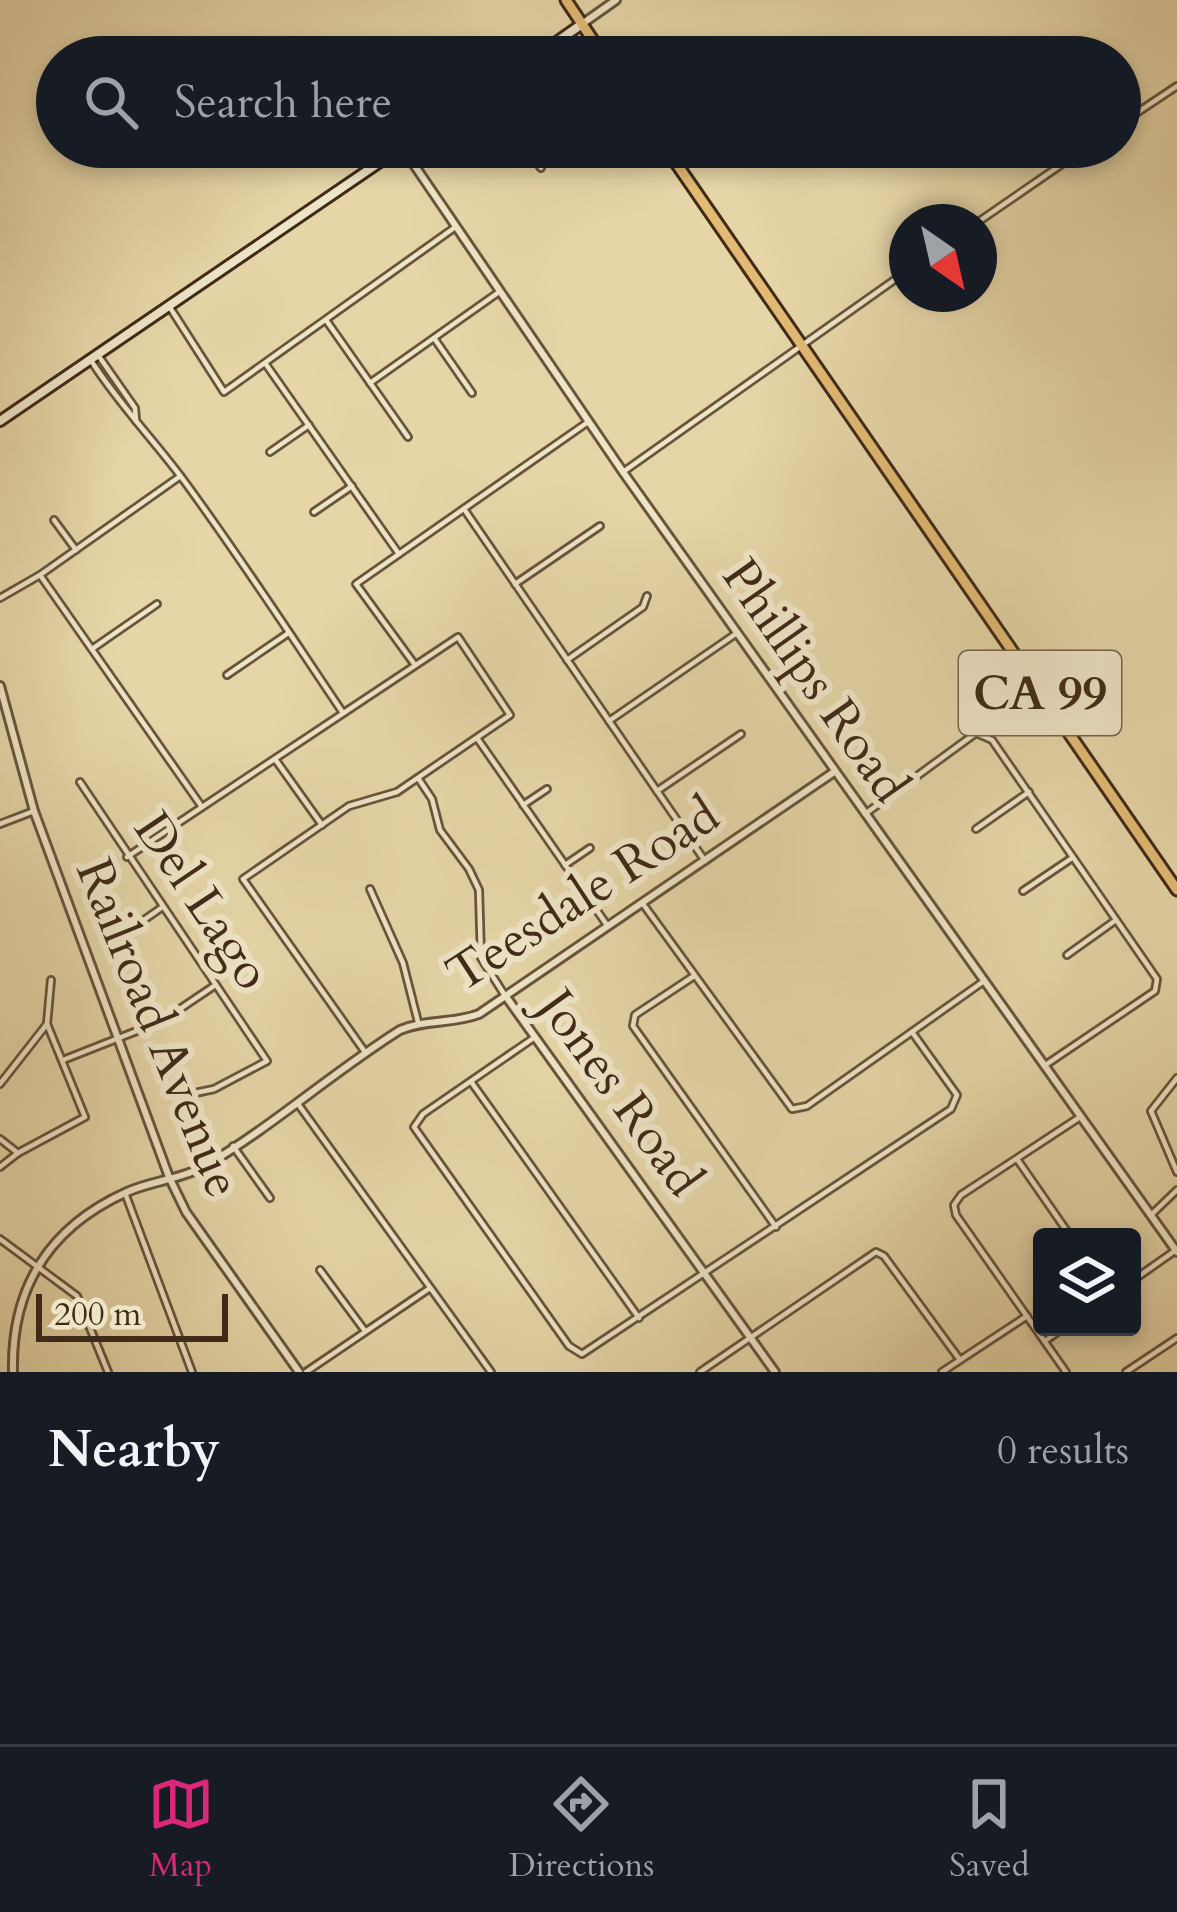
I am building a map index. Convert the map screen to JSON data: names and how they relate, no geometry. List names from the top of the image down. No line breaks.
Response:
{"streets":{"highway":["CA 99"],"street":["Phillips Road","Teesdale Road","Del Lago","Railroad Avenue","Jones Road"]},"crossings":[["Phillips Road","Teesdale Road"],["Teesdale Road","Railroad Avenue"],["Teesdale Road","Jones Road"]],"scale_bar":"200 m","north":"bottom right","page":{"search":"Search here","scale":"200 m","heading":["Nearby","0 results"],"nav":["Map","Directions","Saved"]}}
